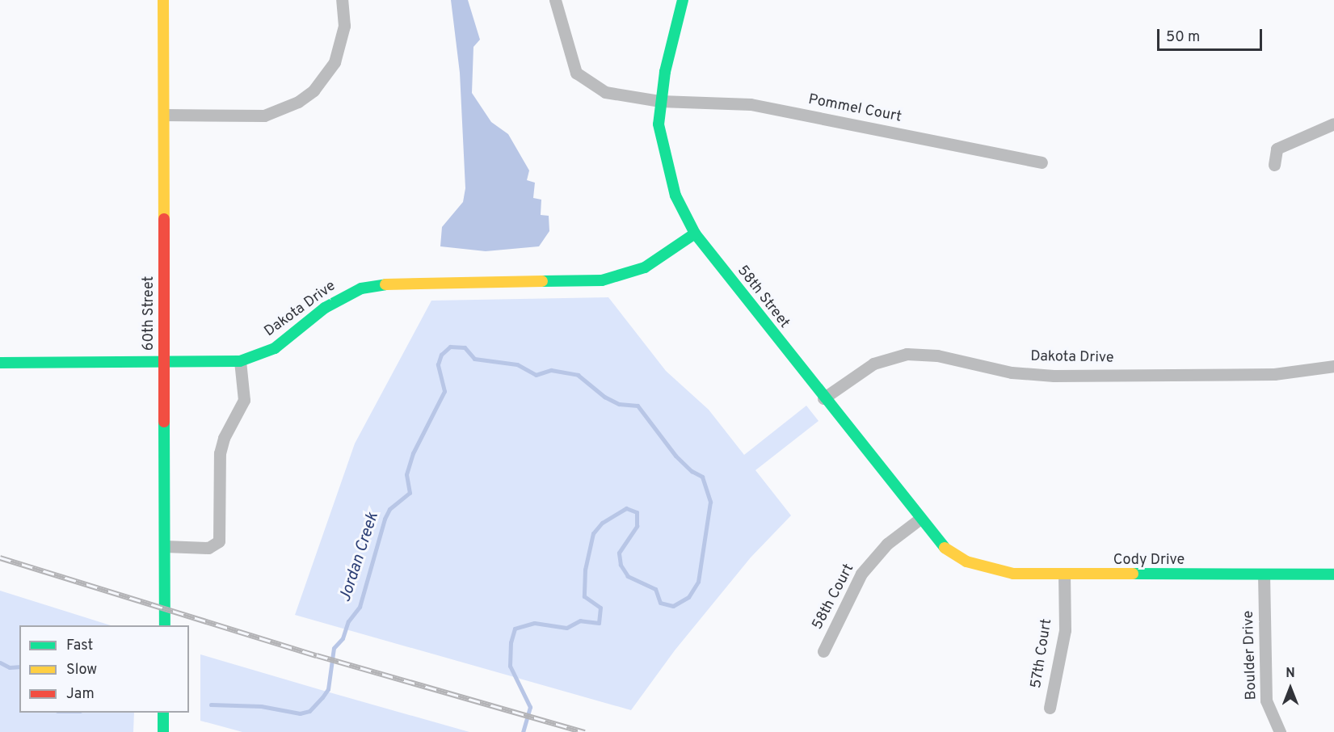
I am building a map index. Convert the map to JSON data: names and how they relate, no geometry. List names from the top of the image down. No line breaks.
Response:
{"streets":{"street":["Pommel Court","58th Street","Dakota Drive","60th Street","Cody Drive","58th Court","57th Court","Boulder Drive"]},"crossings":[["Pommel Court","58th Street"],["58th Street","Dakota Drive"],["58th Street","Cody Drive"],["58th Street","58th Court"],["Dakota Drive","60th Street"],["Cody Drive","57th Court"],["Cody Drive","Boulder Drive"]],"water":["Jordan Creek"],"legend":["Fast","Slow","Jam"],"scale_bar":"50 m","north":"top"}
